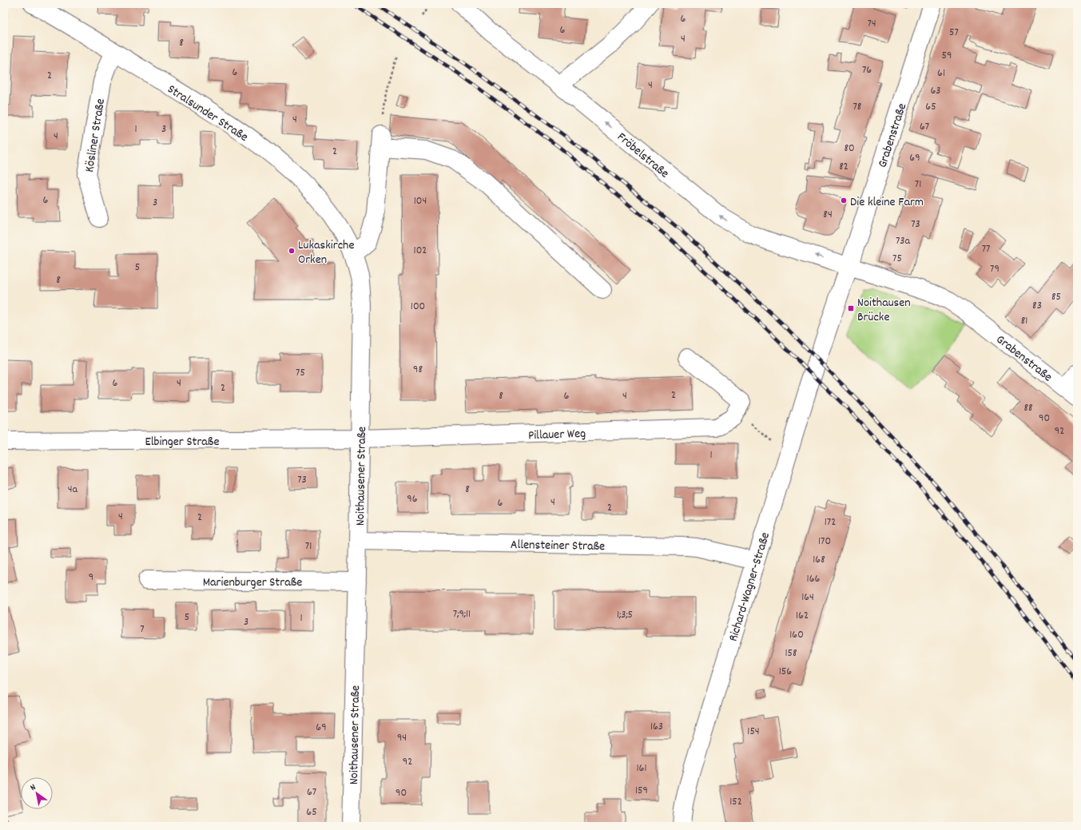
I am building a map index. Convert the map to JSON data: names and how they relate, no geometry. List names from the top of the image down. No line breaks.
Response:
{"streets":{"street":["Stralsunder Straße","Kösliner Straße","Grabenstraße","Fröbelstraße","Pillauer Weg","Elbinger Straße","Noithausener Straße","Allensteiner Straße","Marienburger Straße","Richard-Wagner-Straße"]},"crossings":[["Stralsunder Straße","Kösliner Straße"],["Stralsunder Straße","Noithausener Straße"],["Grabenstraße","Fröbelstraße"],["Grabenstraße","Richard-Wagner-Straße"],["Pillauer Weg","Elbinger Straße"],["Pillauer Weg","Noithausener Straße"],["Elbinger Straße","Noithausener Straße"],["Noithausener Straße","Allensteiner Straße"],["Noithausener Straße","Marienburger Straße"],["Allensteiner Straße","Richard-Wagner-Straße"]],"places":{"other":["Die kleine Farm","Lukaskirche Orken"],"transit":["Noithausen Brücke"]},"house_numbers":["6","74","6","57","4","8","59","76","6","61","2","4","63","78","65","4","67","1","3","4","80","2","69","82","71","6","104","3","84","73","73a","77","102","75","5","79","8","85","83","100","81","98","75","6","4","2","2","8","6","4","88","90","92","1","73","4a","8","96","4","6","2","4","2","172","170","71","168","9","166","164","7;9;11","1;3;5","162","5","1","3","7","160","158","156","163","69","154","94","92","161","159","67","90","152","65"],"north":"top left"}
